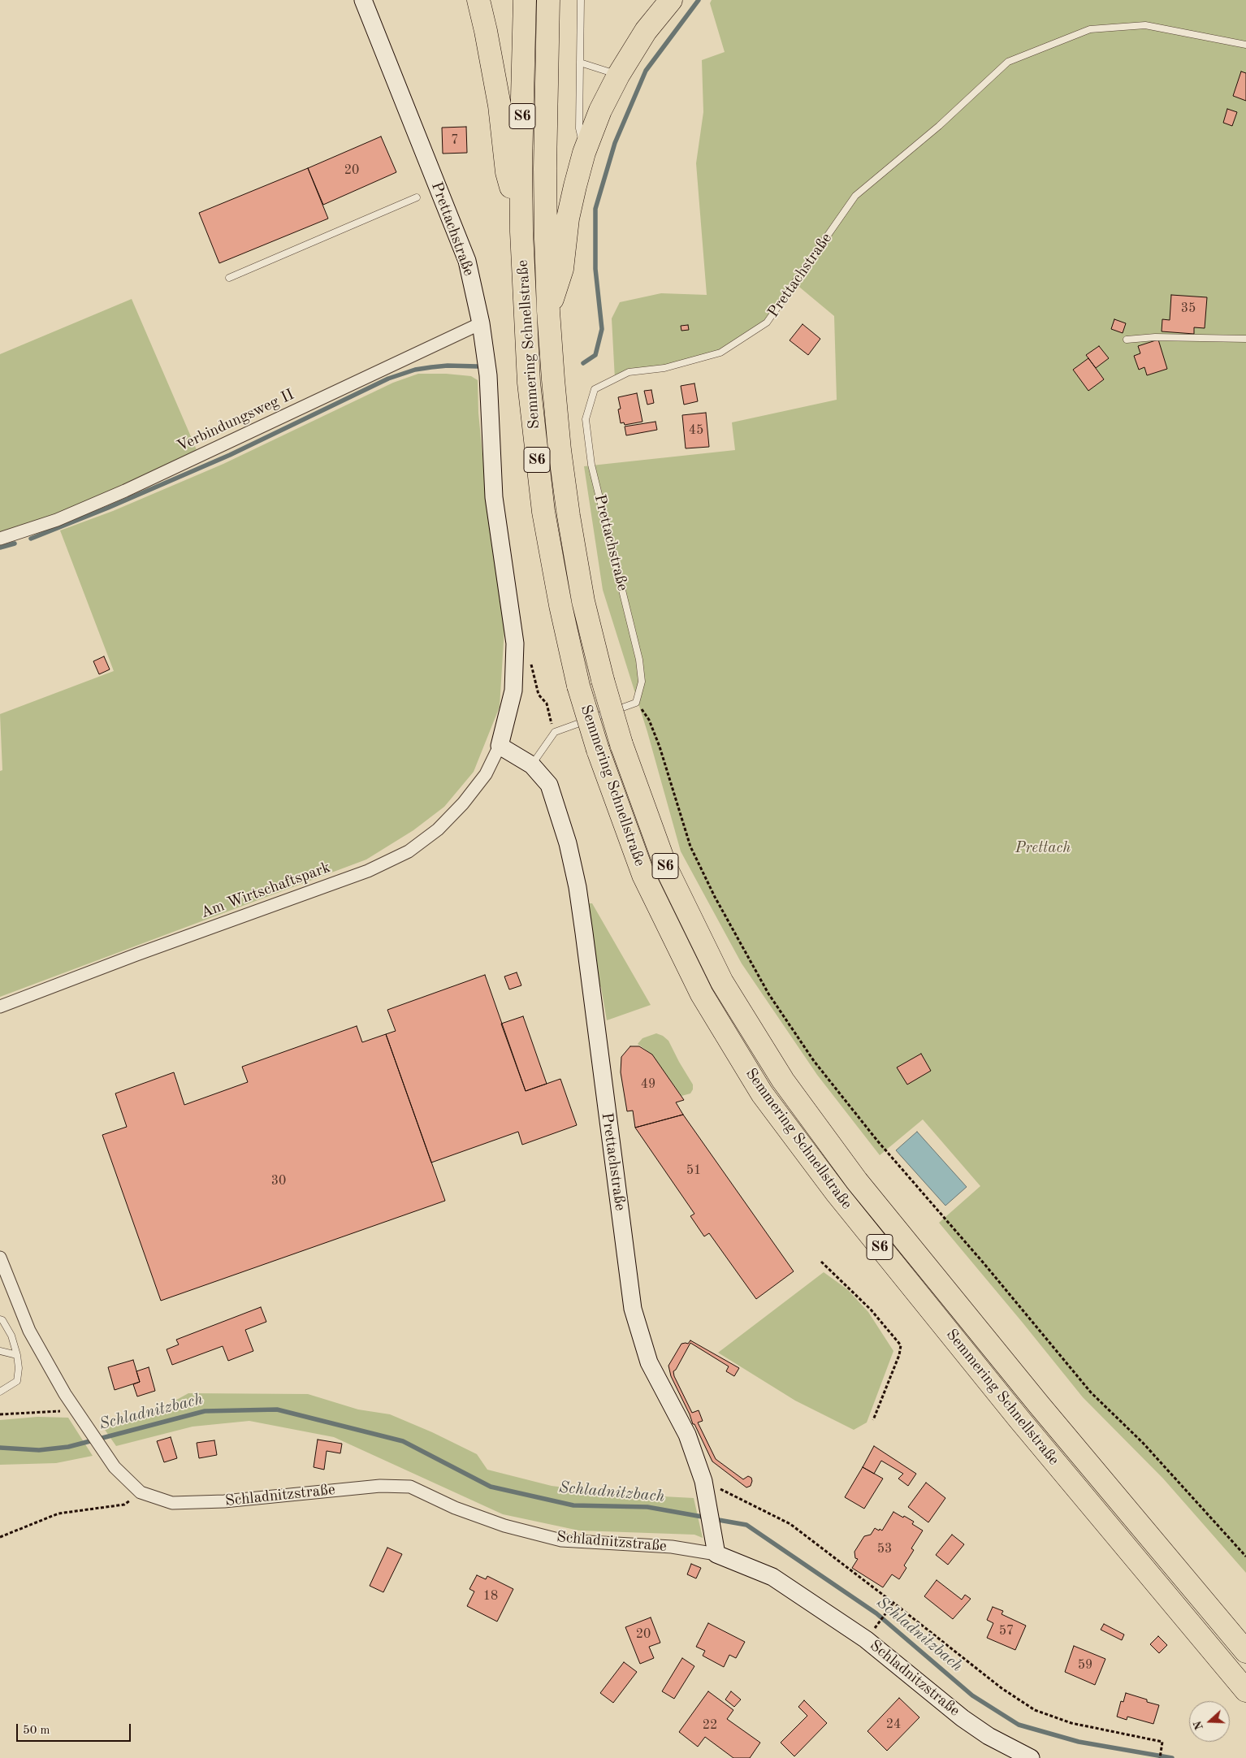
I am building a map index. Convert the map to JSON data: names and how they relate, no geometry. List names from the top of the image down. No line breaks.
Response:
{"streets":{"highway":["S6","Semmering Schnellstraße"],"street":["Prettachstraße","Verbindungsweg II","Am Wirtschaftspark","Schladnitzstraße"]},"crossings":[["Prettachstraße","Verbindungsweg II"],["Prettachstraße","Am Wirtschaftspark"],["Prettachstraße","Schladnitzstraße"]],"water":["Schladnitzbach"],"parks":["Prettach"],"house_numbers":["7","20","35","45","49","51","30","53","18","57","20","59","24","22"],"scale_bar":"50 m","north":"left"}
